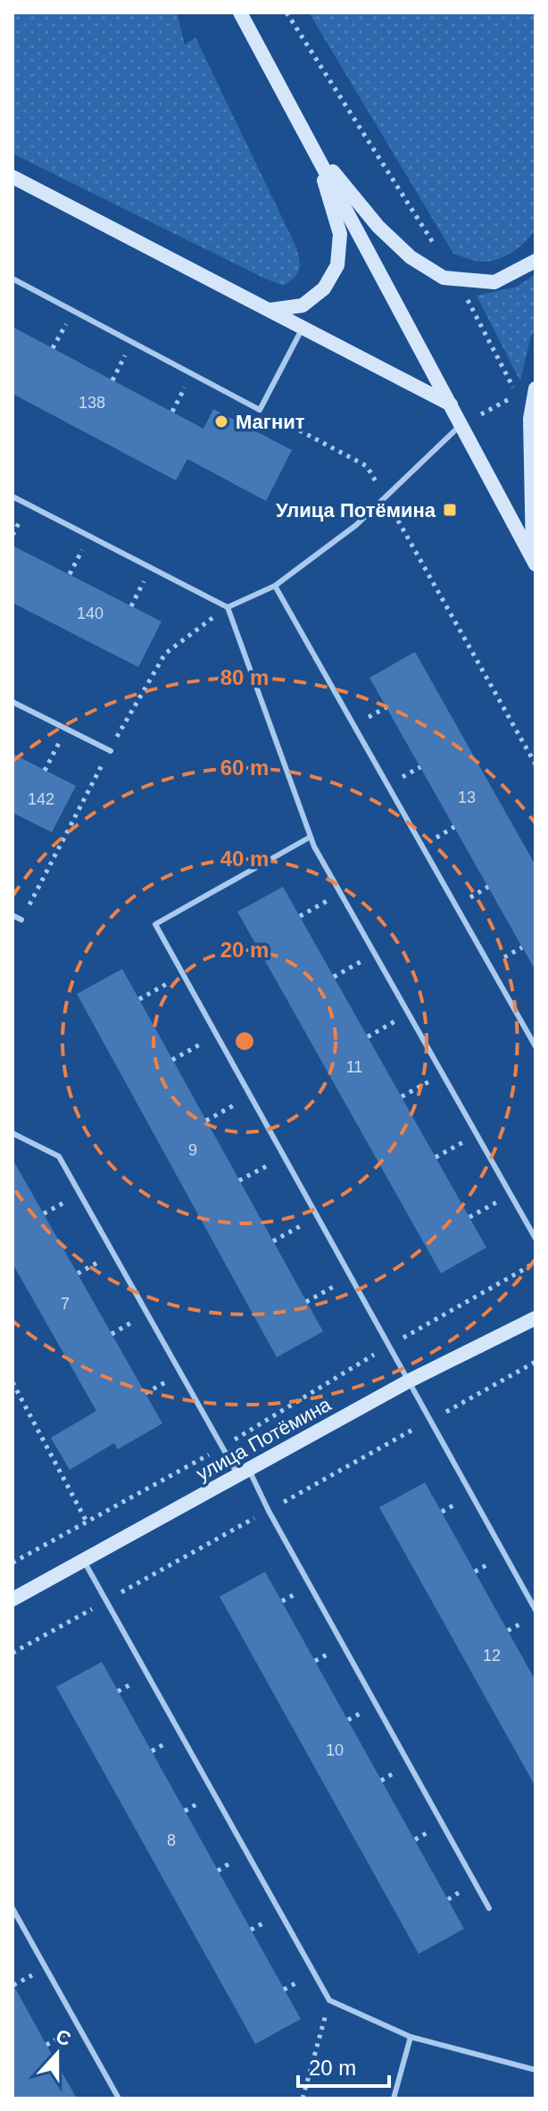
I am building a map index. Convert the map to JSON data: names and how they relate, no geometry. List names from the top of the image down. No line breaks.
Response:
{"streets":{"main road":["улица Потёмина"]},"places":{"other":["Магнит"],"transit":["Улица Потёмина"]},"house_numbers":["138","140","13","142","11","9","7","12","10","8"],"scale_bar":"20 m","north":"top","rings":["80 m","60 m","40 m","20 m"]}
